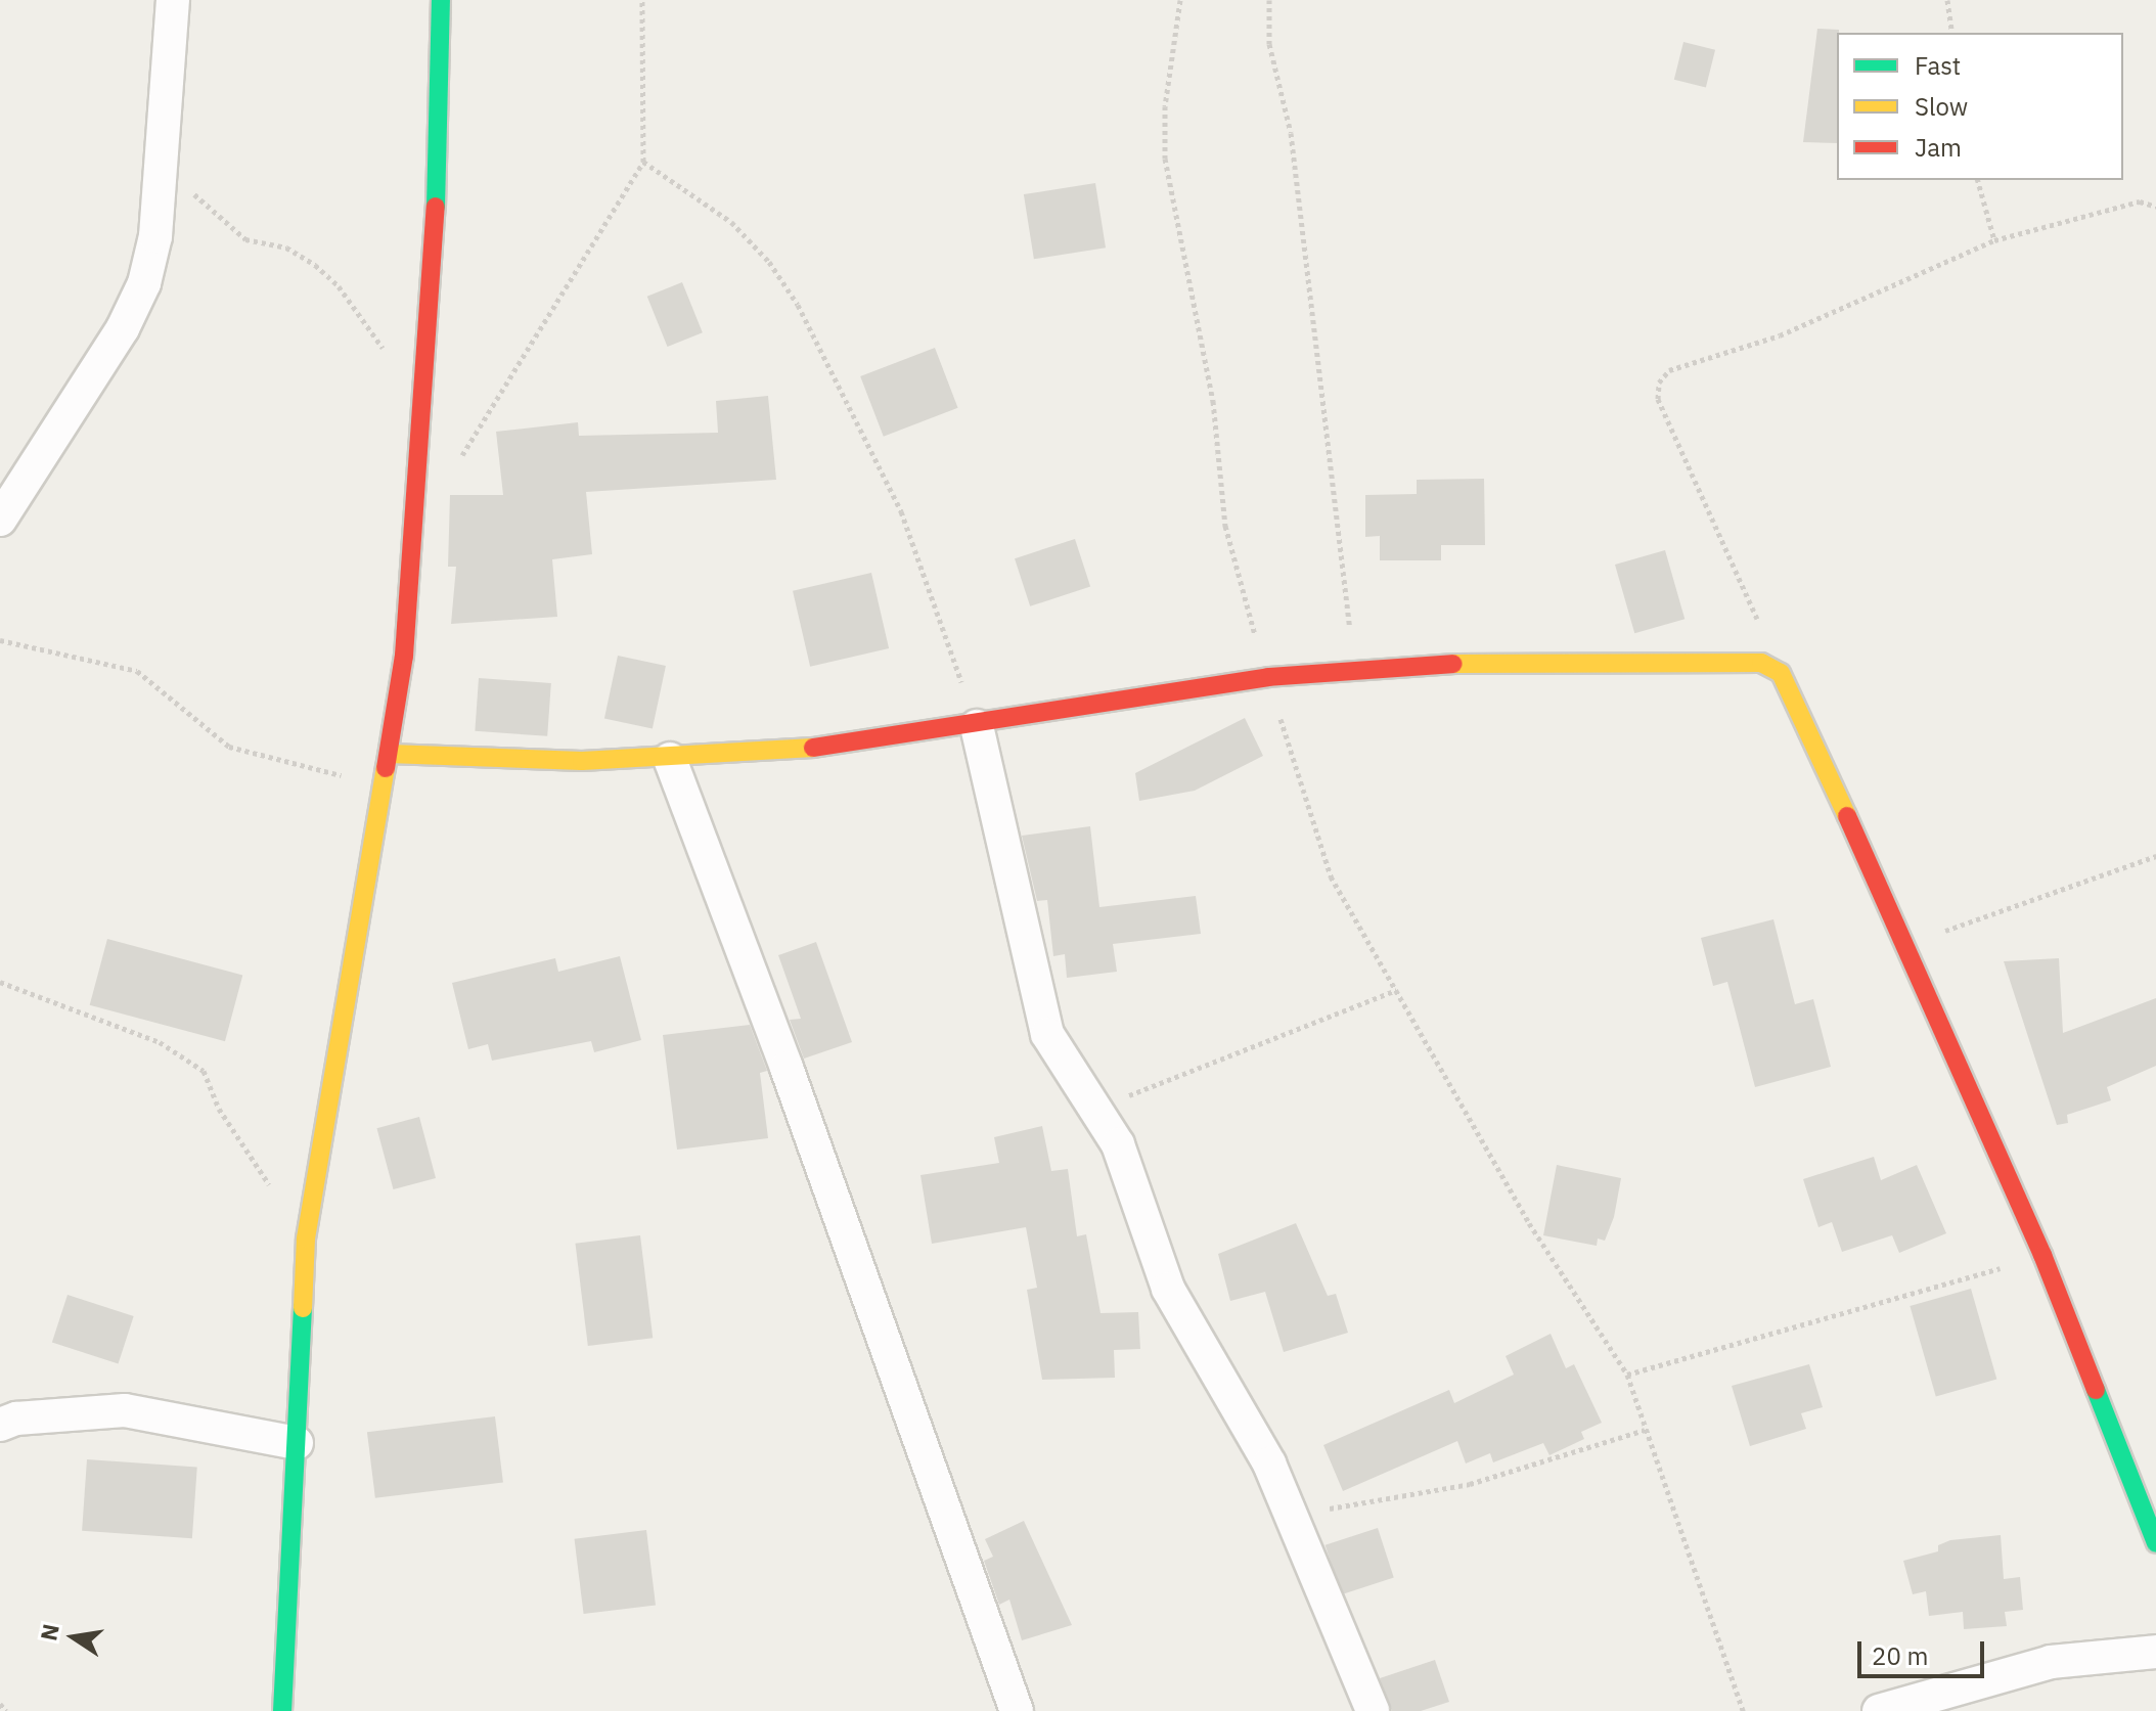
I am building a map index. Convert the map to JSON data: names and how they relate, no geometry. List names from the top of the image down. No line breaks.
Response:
{"legend":["Fast","Slow","Jam"],"scale_bar":"20 m","north":"left"}
